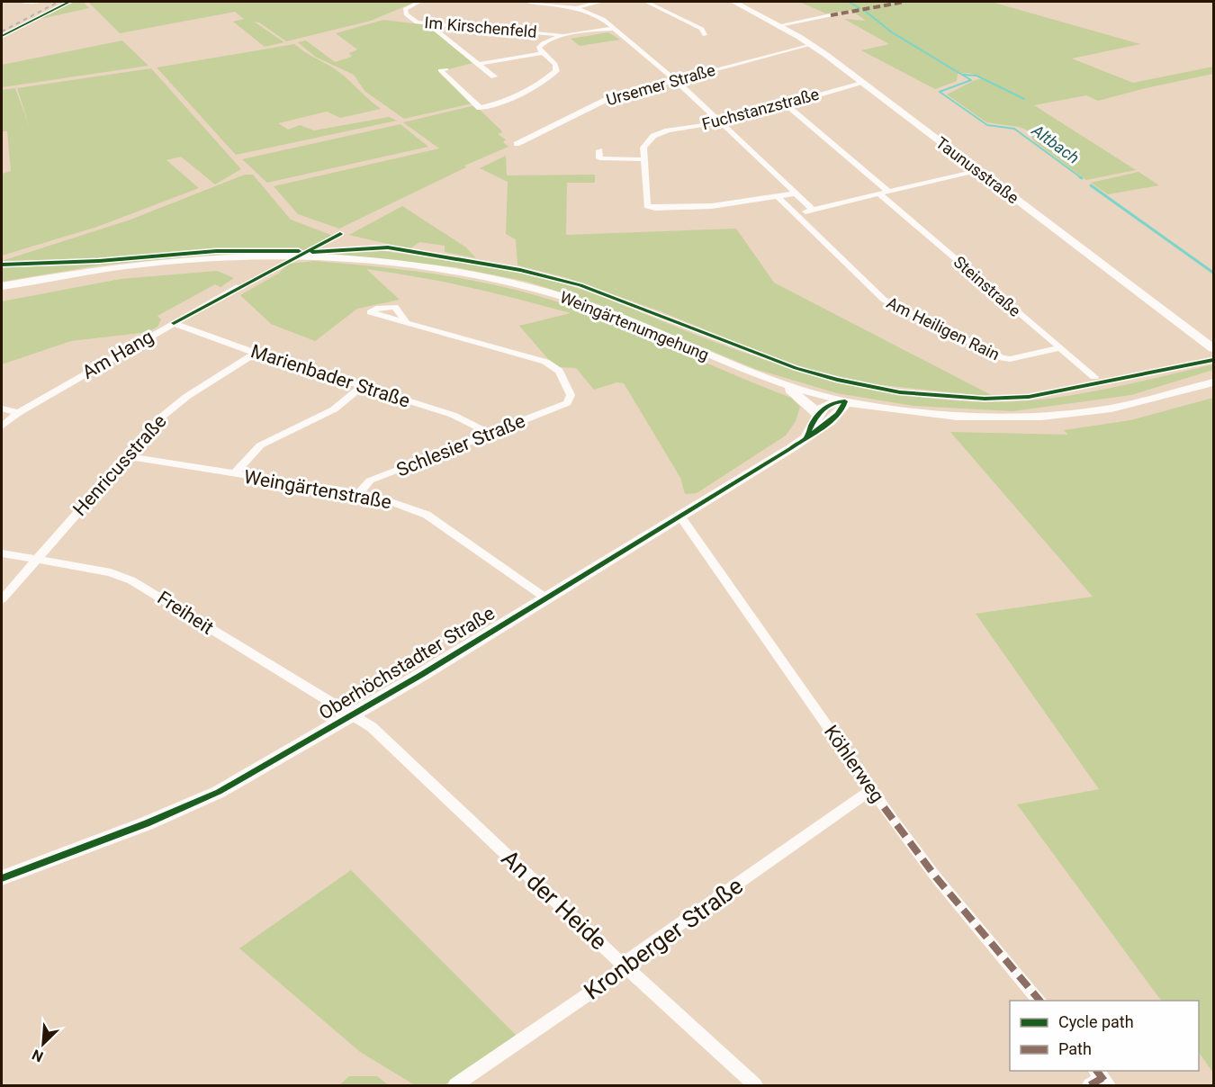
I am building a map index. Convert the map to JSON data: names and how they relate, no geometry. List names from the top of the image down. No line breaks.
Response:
{"streets":{"street":["Im Kirschenfeld","Ursemer Straße","Fuchstanzstraße","Taunusstraße","Steinstraße","Weingärtenumgehung","Am Heiligen Rain","Am Hang","Marienbader Straße","Schlesier Straße","Henricusstraße","Weingärtenstraße","Freiheit","Oberhöchstadter Straße","Köhlerweg","An der Heide","Kronberger Straße"]},"crossings":[["Ursemer Straße","Taunusstraße"],["Fuchstanzstraße","Taunusstraße"],["Fuchstanzstraße","Steinstraße"],["Fuchstanzstraße","Am Heiligen Rain"],["Steinstraße","Am Heiligen Rain"],["Weingärtenumgehung","Oberhöchstadter Straße"],["Am Hang","Marienbader Straße"],["Marienbader Straße","Schlesier Straße"],["Marienbader Straße","Henricusstraße"],["Schlesier Straße","Weingärtenstraße"],["Henricusstraße","Weingärtenstraße"],["Henricusstraße","Freiheit"],["Weingärtenstraße","Oberhöchstadter Straße"],["Freiheit","Oberhöchstadter Straße"],["Freiheit","An der Heide"],["Oberhöchstadter Straße","Köhlerweg"],["Oberhöchstadter Straße","An der Heide"],["Köhlerweg","Kronberger Straße"],["An der Heide","Kronberger Straße"]],"water":["Altbach"],"legend":["Cycle path","Path"],"north":"bottom left"}
